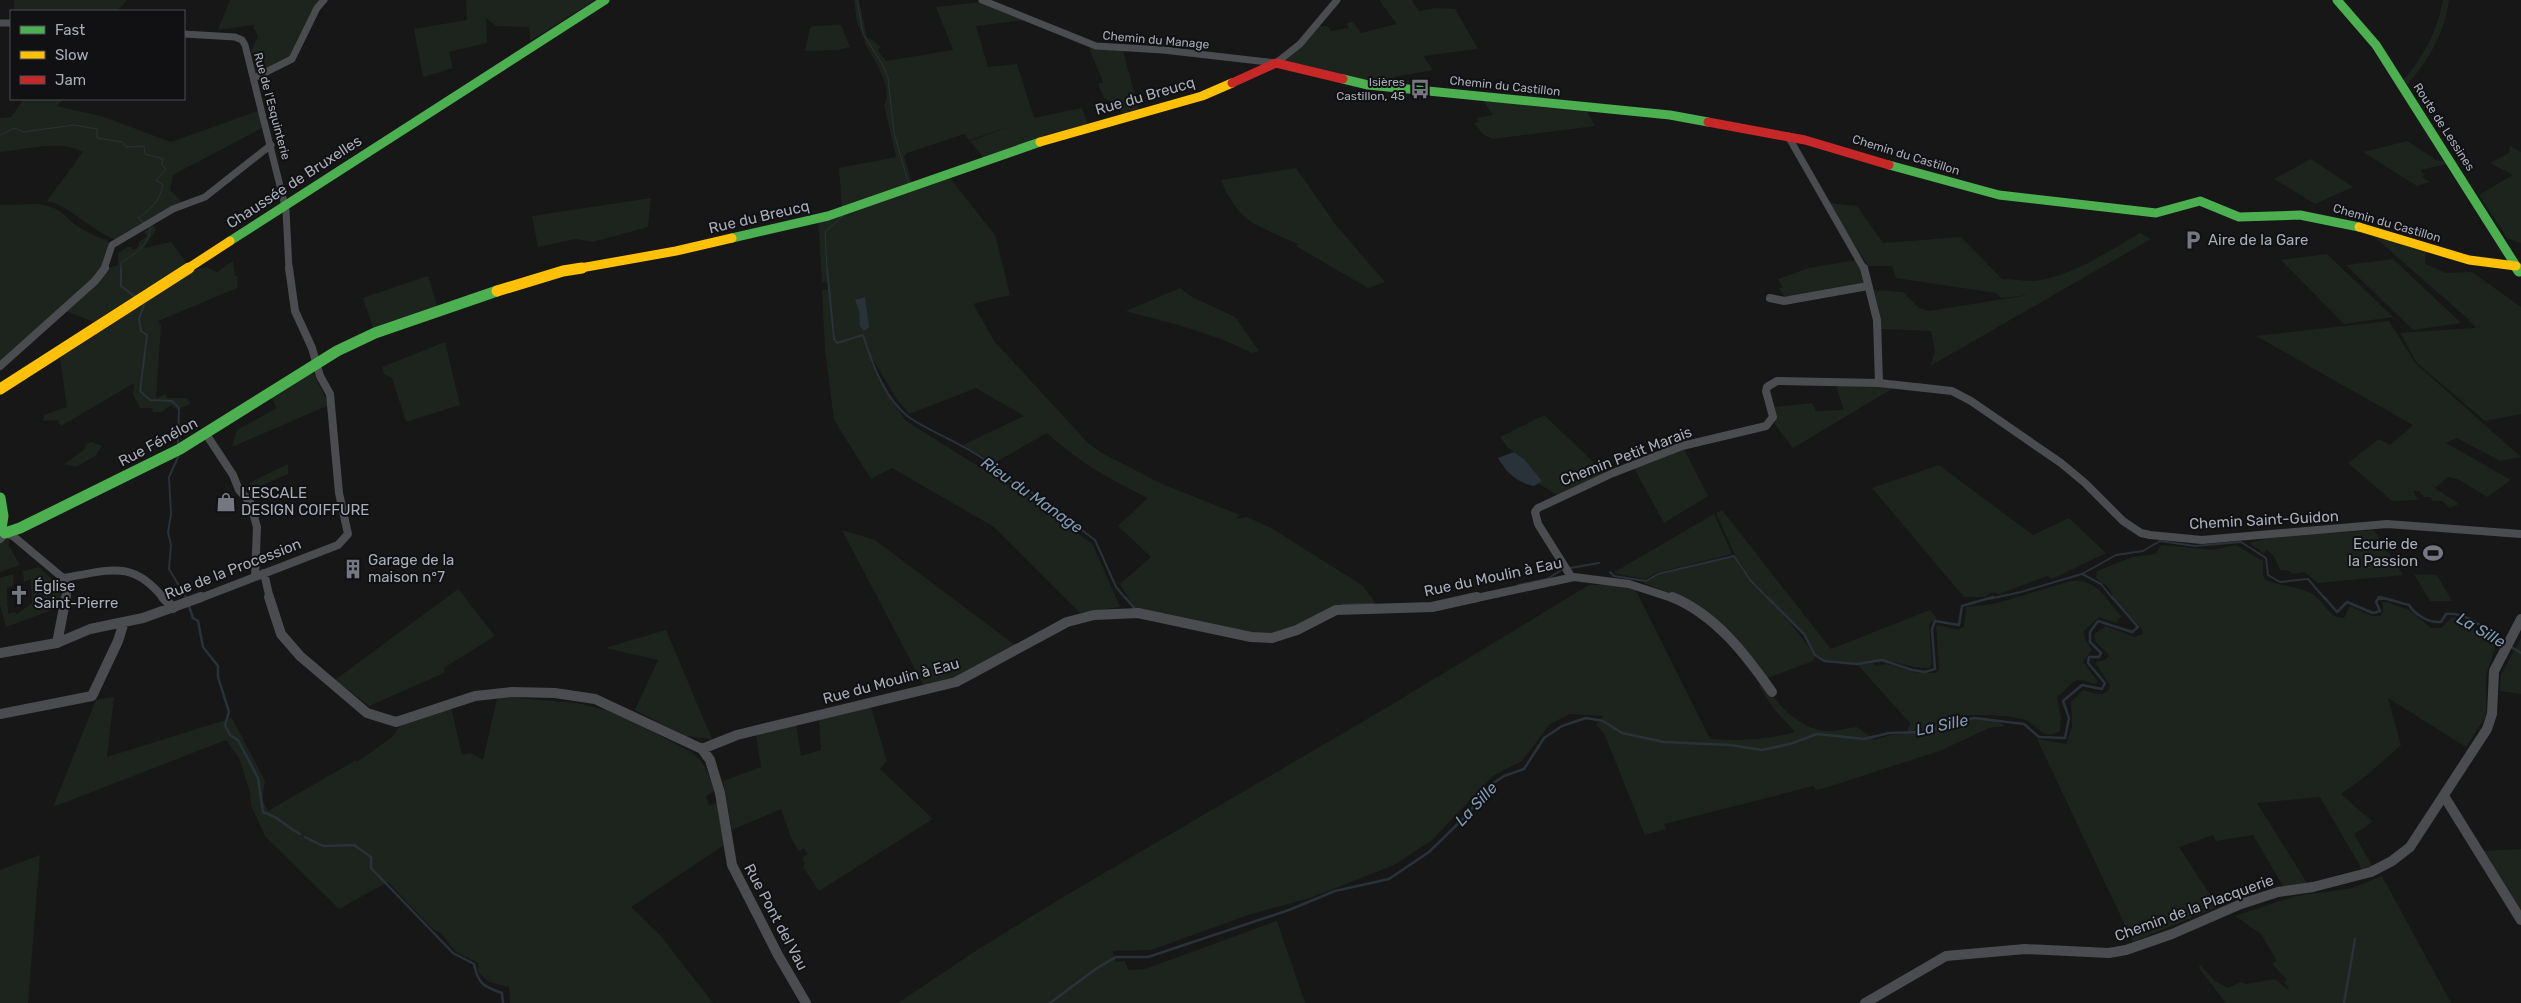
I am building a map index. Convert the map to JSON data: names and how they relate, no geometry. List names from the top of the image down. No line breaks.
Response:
{"streets":{"street":["Chemin du Manage","Chemin du Castillon","Rue du Breucq","Rue de l'Esquinterie","Route de Lessines","Chaussée de Bruxelles","Rue Fénélon","Chemin Petit Marais","Chemin Saint-Guidon","Rue de la Procession","Rue du Moulin à Eau","Chemin de la Placquerie","Rue Pont del Vau"]},"crossings":[["Chemin du Manage","Chemin du Castillon"],["Chemin du Manage","Rue du Breucq"],["Chemin du Castillon","Rue du Breucq"],["Chemin du Castillon","Route de Lessines"],["Rue du Breucq","Rue Fénélon"],["Rue du Breucq","Rue de la Procession"],["Rue de l'Esquinterie","Chaussée de Bruxelles"],["Rue Fénélon","Rue de la Procession"],["Chemin Petit Marais","Chemin Saint-Guidon"],["Chemin Petit Marais","Rue du Moulin à Eau"],["Rue du Moulin à Eau","Rue Pont del Vau"]],"water":["Rieu du Manage","La Sille"],"places":{"bus stop":["Isières Castillon, 45"],"parking":["Aire de la Gare"],"shop":["L'ESCALE DESIGN COIFFURE"],"sports":["Ecurie de la Passion"],"building":["Garage de la maison n°7"],"church":["Église Saint-Pierre"]},"legend":["Fast","Slow","Jam"]}
